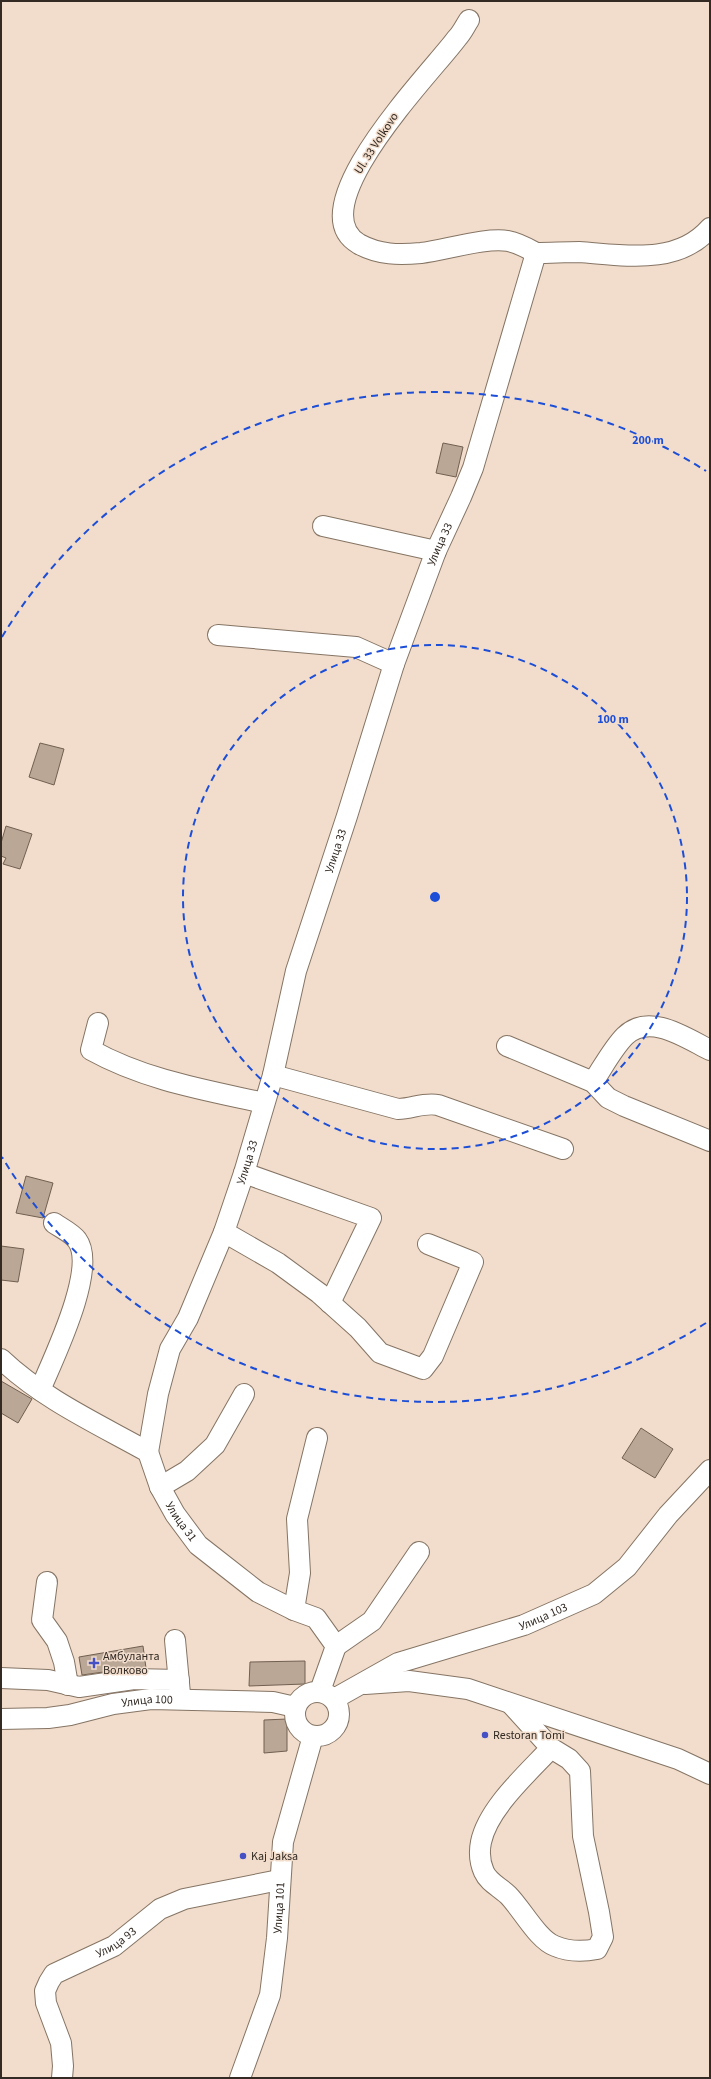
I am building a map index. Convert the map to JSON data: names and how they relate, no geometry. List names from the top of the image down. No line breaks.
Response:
{"streets":{"street":["Ul. 33 Volkovo","Улица 33","Улица 31","Улица 103","Улица 100","Улица 101","Улица 93"]},"crossings":[["Ul. 33 Volkovo","Улица 33"],["Улица 33","Улица 31"],["Улица 103","Улица 100"],["Улица 103","Улица 101"],["Улица 100","Улица 101"],["Улица 101","Улица 93"]],"places":{"health":["Амбуланта Волково"],"other":["Restoran Tomi","Kaj Jaksa"]},"rings":["200 m","100 m"]}
